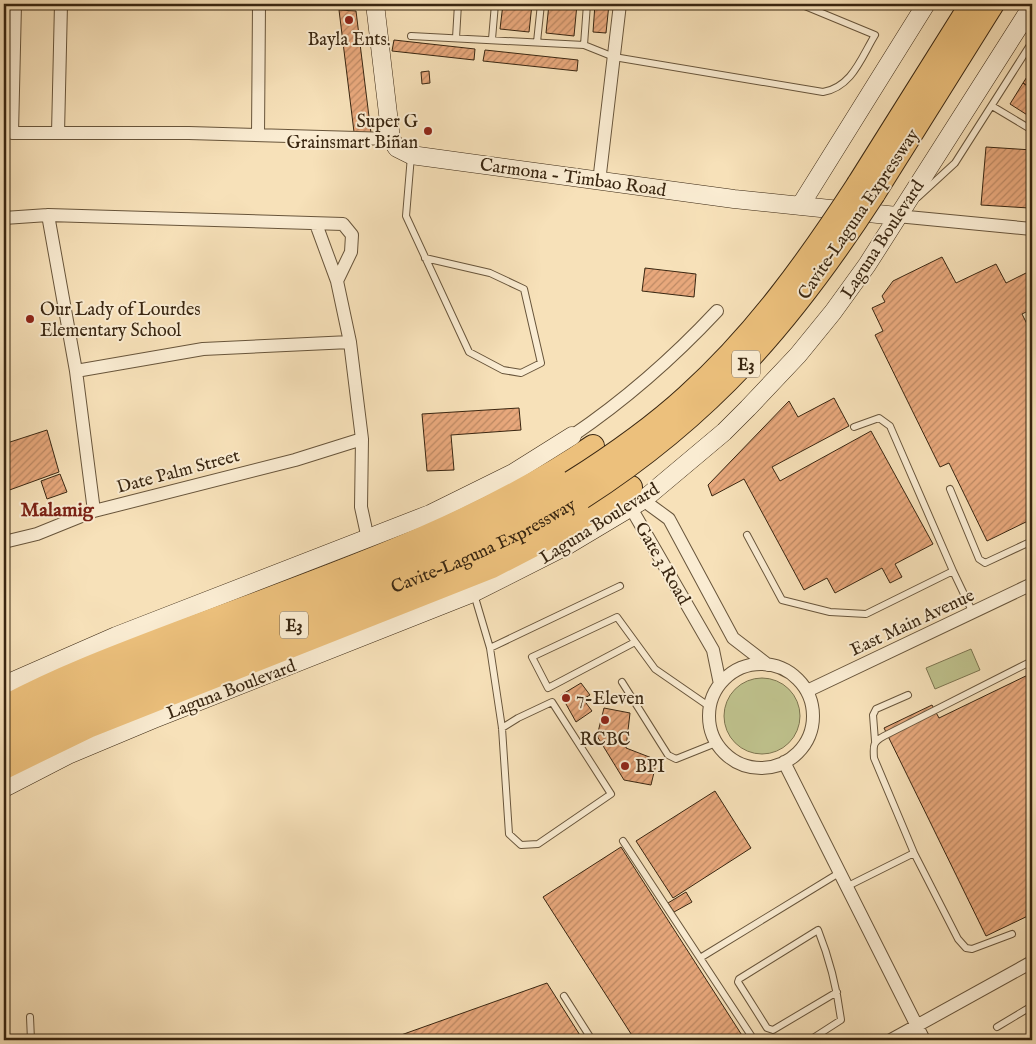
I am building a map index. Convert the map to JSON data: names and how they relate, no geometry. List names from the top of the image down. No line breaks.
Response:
{"streets":{"highway":["Cavite–Laguna Expressway","E3"],"main road":["Carmona - Timbao Road","Laguna Boulevard","Gate 3 Road"],"street":["Date Palm Street","East Main Avenue"]},"crossings":[["Carmona - Timbao Road","Laguna Boulevard"],["Laguna Boulevard","Gate 3 Road"],["Gate 3 Road","East Main Avenue"]],"districts":["Malamig"],"places":["Bayla Ents.","Super G Grainsmart Biñan","Our Lady of Lourdes Elementary School","7-Eleven","RCBC","BPI"]}
